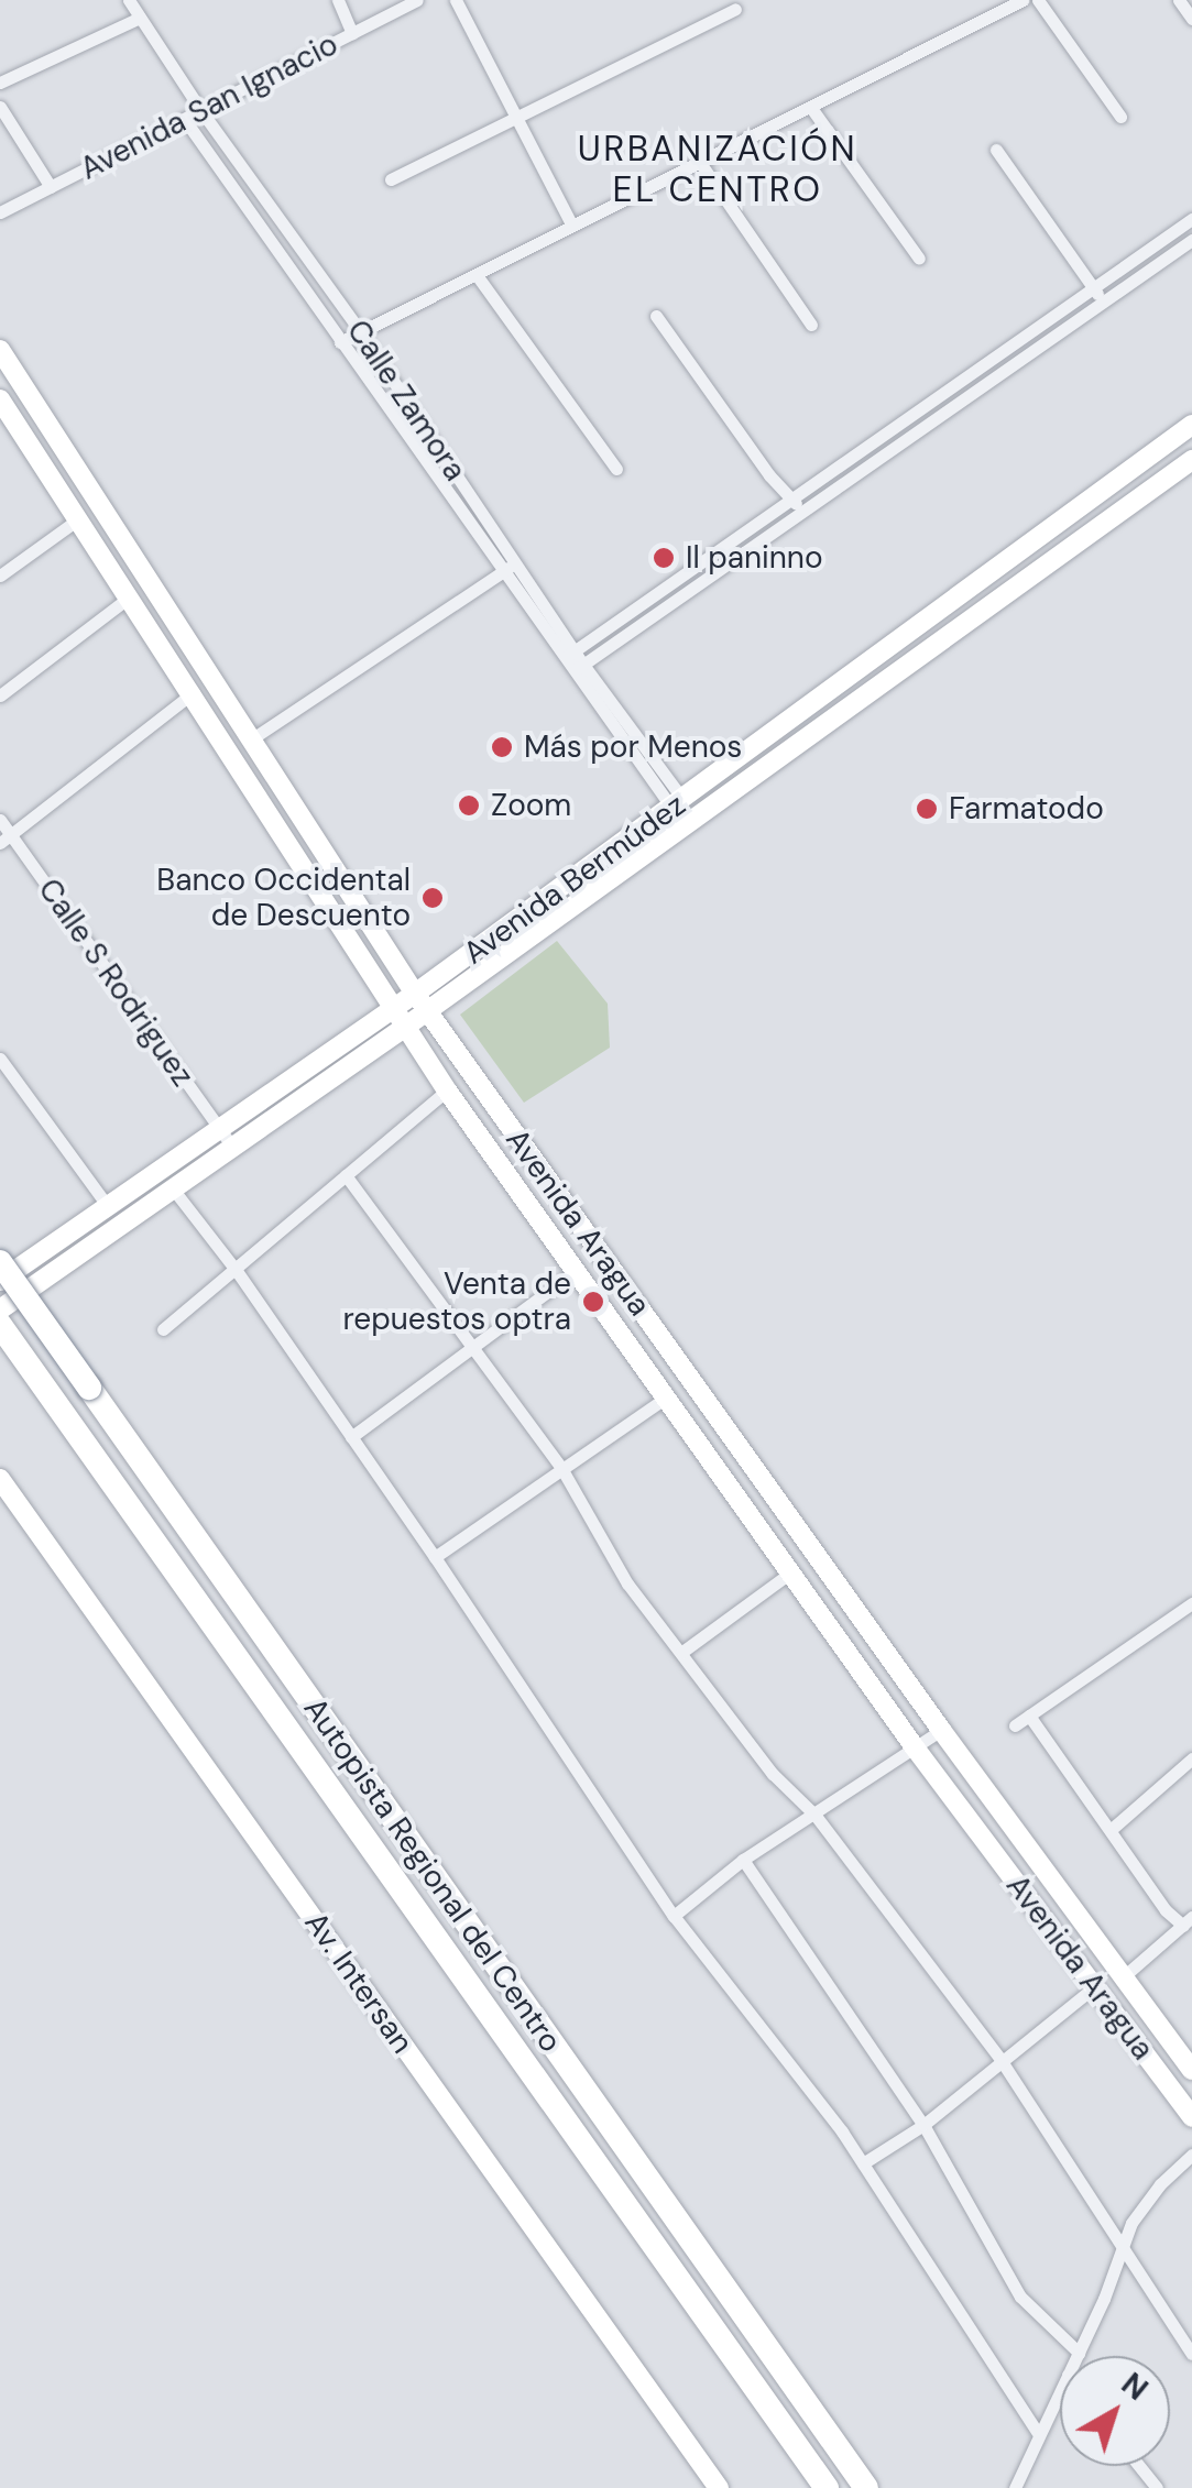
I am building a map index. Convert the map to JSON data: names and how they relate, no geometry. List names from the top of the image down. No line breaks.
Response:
{"streets":{"highway":["Autopista Regional del Centro"],"street":["Avenida San Ignacio","Calle Zamora","Avenida Bermúdez","Calle S Rodriguez","Avenida Aragua","Av. Intersan"]},"crossings":[["Avenida San Ignacio","Calle Zamora"],["Calle Zamora","Avenida Bermúdez"],["Avenida Bermúdez","Calle S Rodriguez"],["Avenida Bermúdez","Avenida Aragua"]],"districts":["URBANIZACIÓN EL CENTRO"],"places":["Il paninno","Más por Menos","Zoom","Farmatodo","Banco Occidental de Descuento","Venta de repuestos optra"],"north":"top right"}
